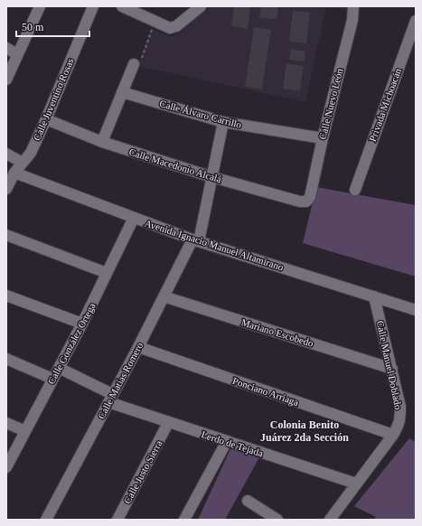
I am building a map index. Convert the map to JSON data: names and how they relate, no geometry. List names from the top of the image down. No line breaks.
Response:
{"streets":{"street":["Calle Juventino Rosas","Calle Nuevo León","Privada Michoacán","Calle Álvaro Carrillo","Calle Macedonio Alcalá","Avenida Ignacio Manuel Altamirano","Mariano Escobedo","Calle González Ortega","Calle Manuel Doblado","Calle Matías Romero","Ponciano Arriaga","Lerdo de Tejada","Calle Justo Sierra"]},"crossings":[["Calle Juventino Rosas","Calle Macedonio Alcalá"],["Calle Juventino Rosas","Avenida Ignacio Manuel Altamirano"],["Calle Nuevo León","Calle Álvaro Carrillo"],["Calle Nuevo León","Calle Macedonio Alcalá"],["Calle Álvaro Carrillo","Calle Matías Romero"],["Calle Macedonio Alcalá","Calle Matías Romero"],["Avenida Ignacio Manuel Altamirano","Calle González Ortega"],["Avenida Ignacio Manuel Altamirano","Calle Manuel Doblado"],["Avenida Ignacio Manuel Altamirano","Calle Matías Romero"],["Mariano Escobedo","Calle Manuel Doblado"],["Mariano Escobedo","Calle Matías Romero"],["Calle González Ortega","Lerdo de Tejada"],["Calle Manuel Doblado","Ponciano Arriaga"],["Calle Manuel Doblado","Lerdo de Tejada"],["Calle Matías Romero","Ponciano Arriaga"],["Calle Matías Romero","Lerdo de Tejada"],["Lerdo de Tejada","Calle Justo Sierra"]],"districts":["Colonia Benito Juárez 2da Sección"],"scale_bar":"50 m"}
